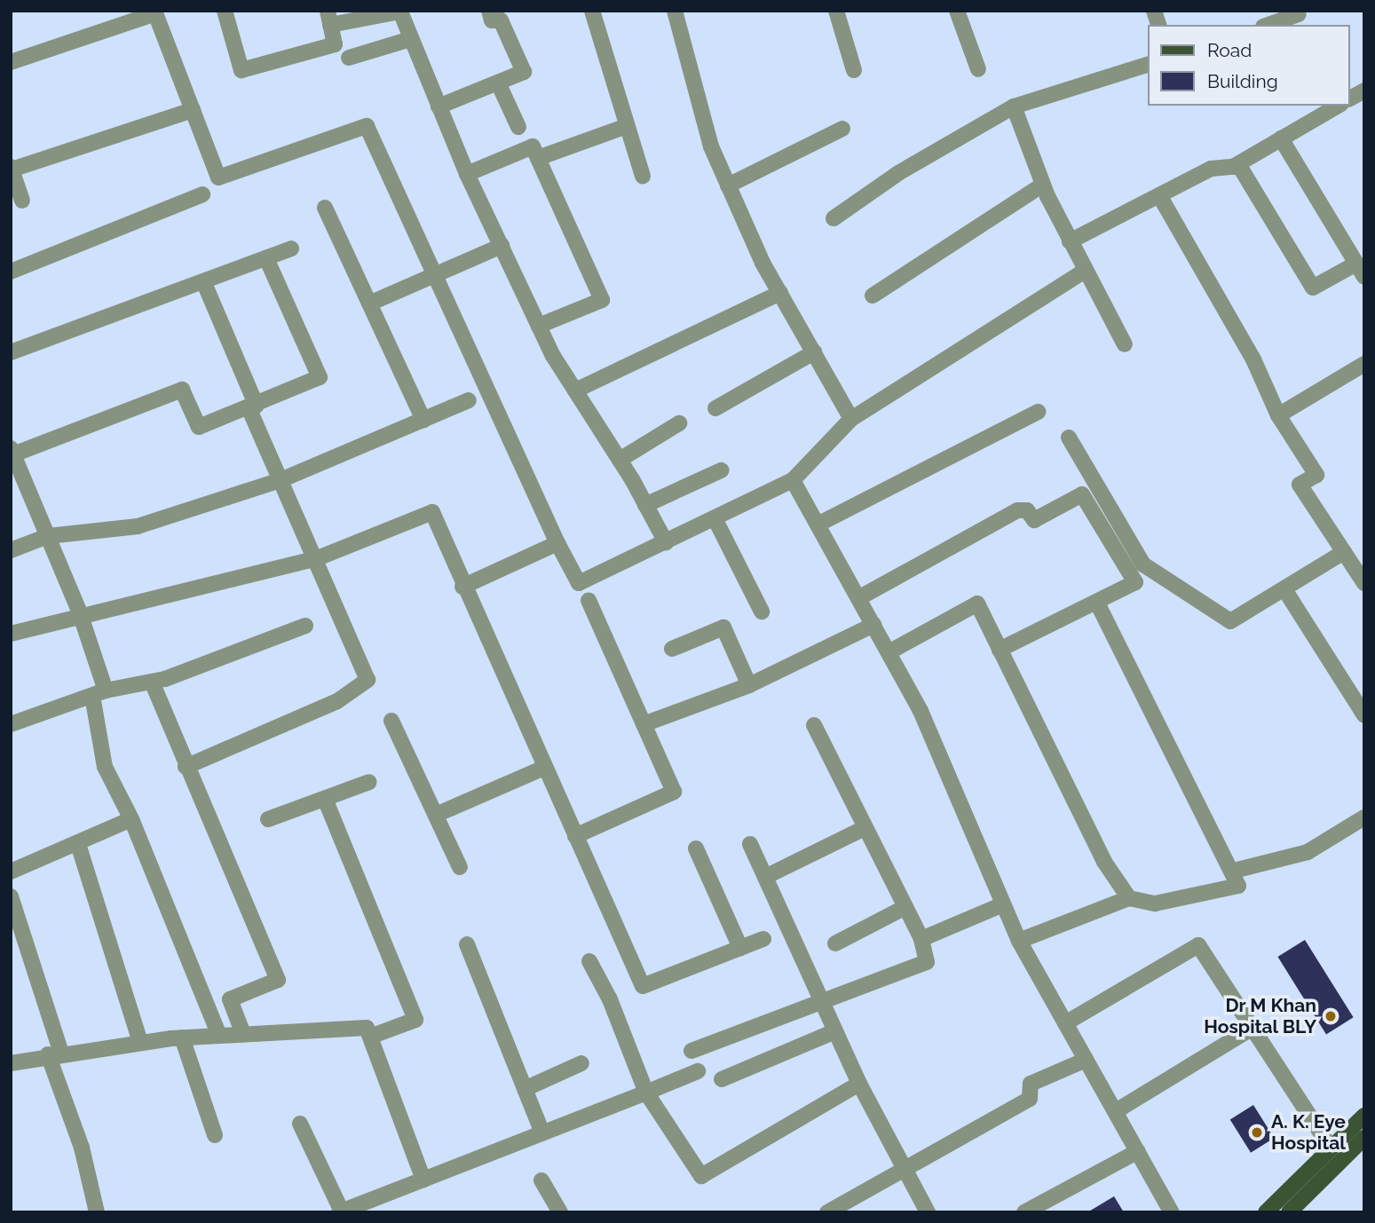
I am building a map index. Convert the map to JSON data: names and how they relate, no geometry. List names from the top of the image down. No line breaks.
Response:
{"places":["Dr M Khan Hospital BLY","A. K. Eye Hospital"],"legend":["Road","Building"]}
